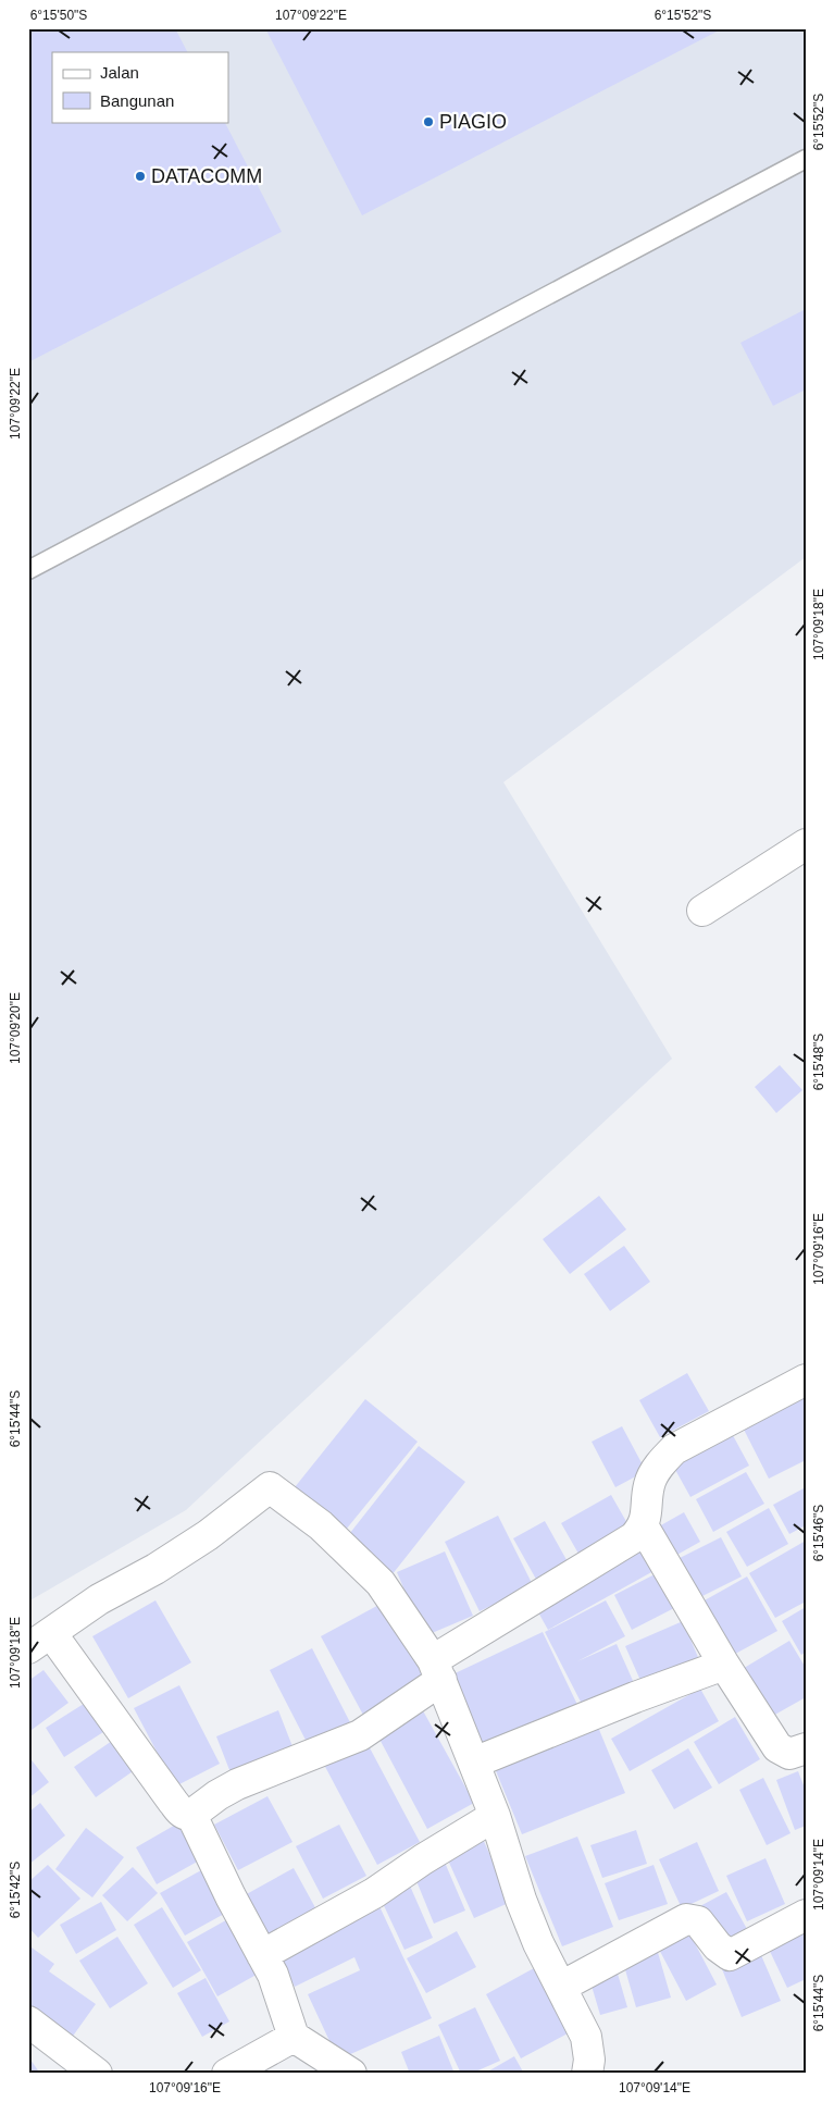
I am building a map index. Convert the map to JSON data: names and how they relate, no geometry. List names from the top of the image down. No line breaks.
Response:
{"places":["PIAGIO","DATACOMM"],"legend":["Jalan","Bangunan"],"coordinates":["6°15'50\"S","107°09'22\"E","6°15'52\"S","107°09'18\"E","107°09'20\"E","6°15'48\"S","107°09'16\"E","6°15'44\"S","6°15'46\"S","107°09'14\"E","6°15'42\"S"]}
